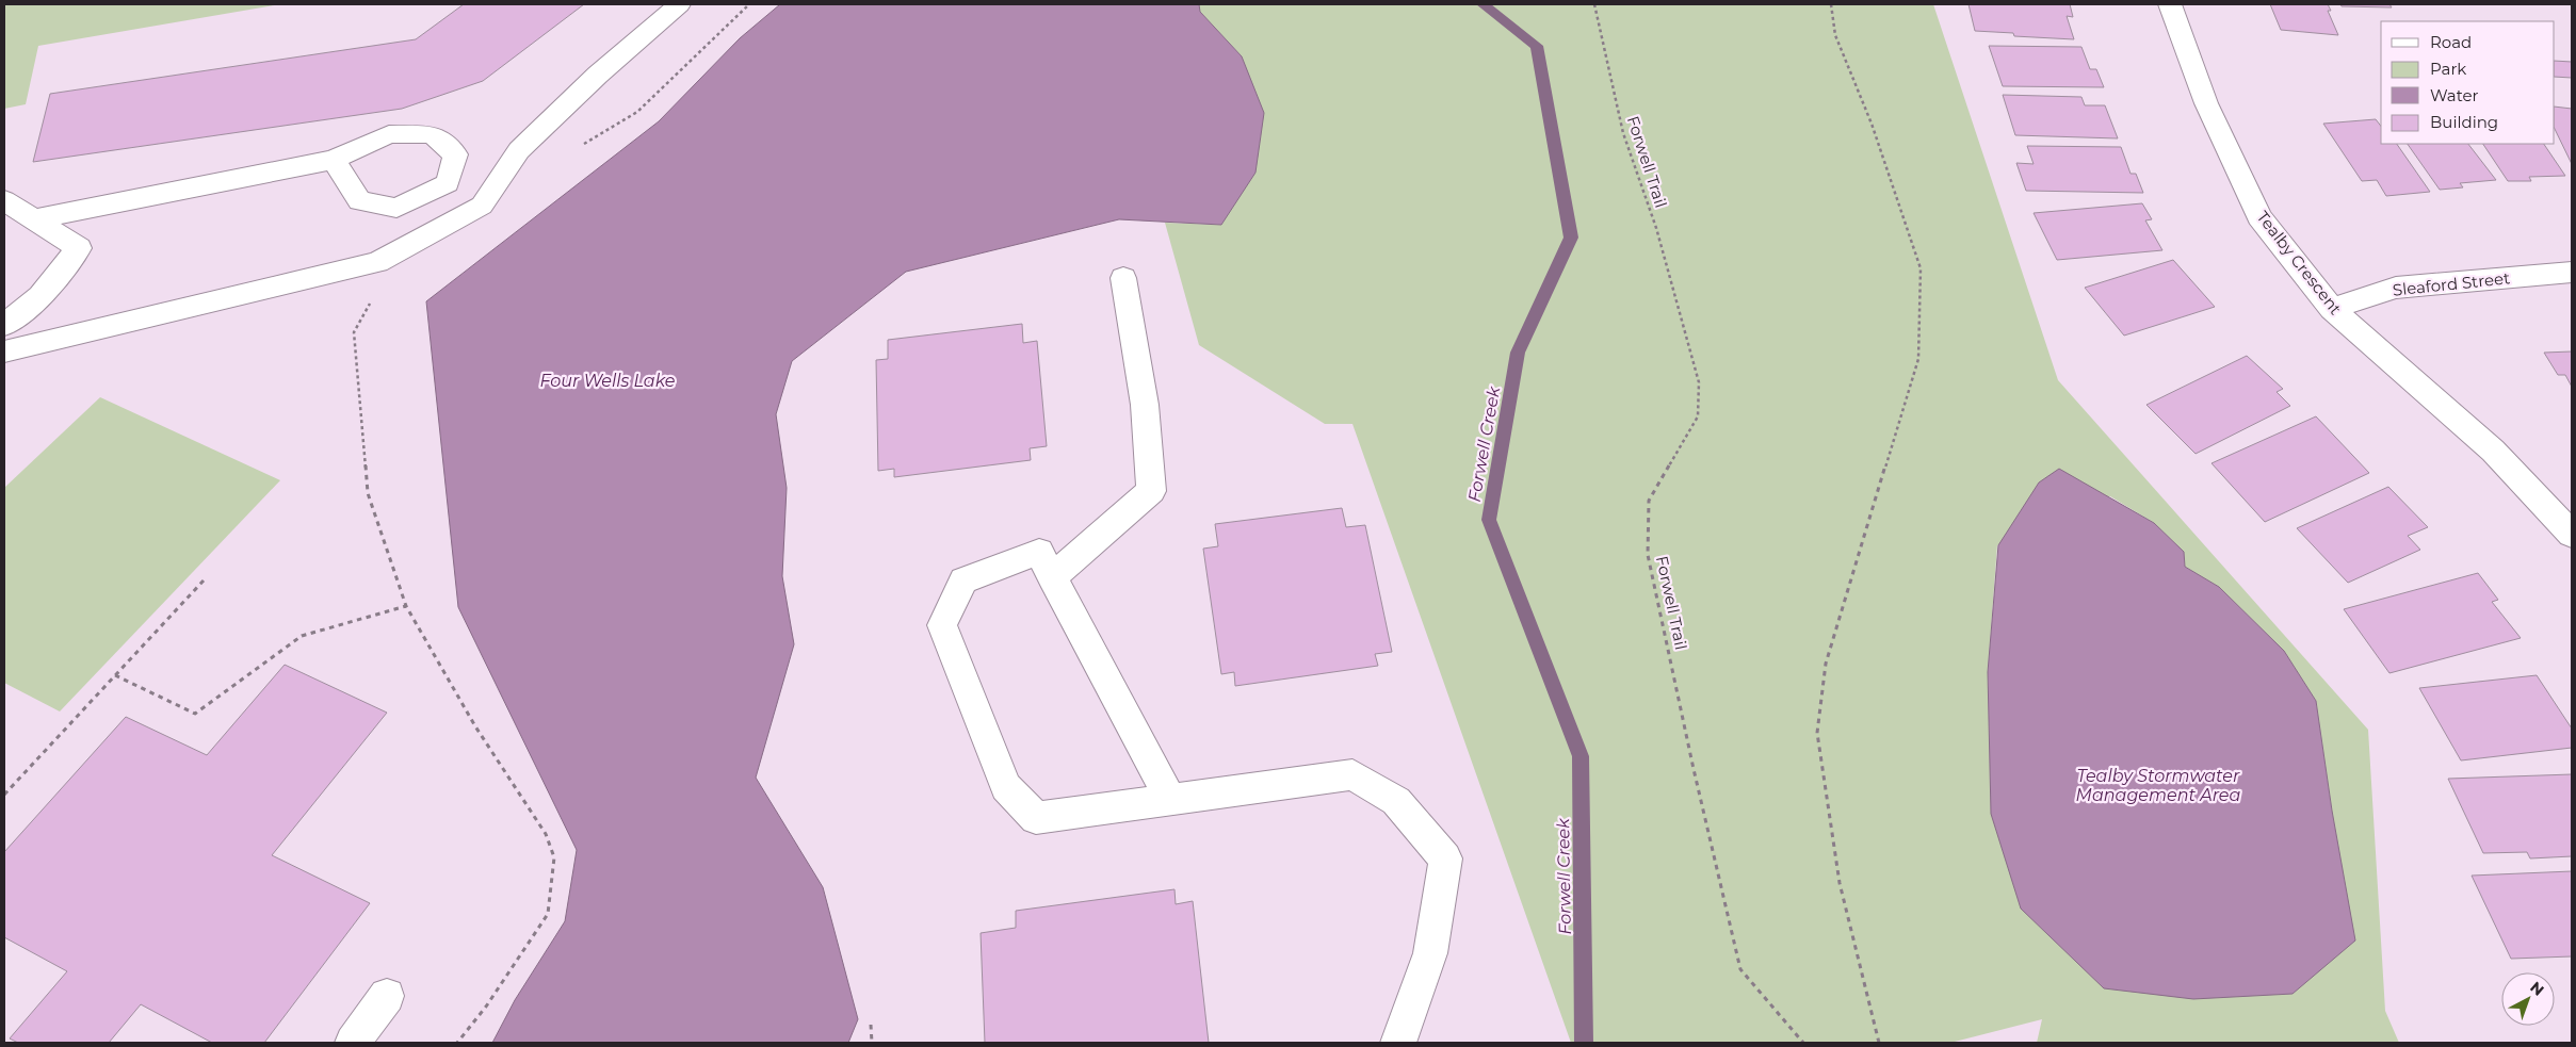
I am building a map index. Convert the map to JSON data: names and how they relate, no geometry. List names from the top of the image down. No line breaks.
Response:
{"streets":{"street":["Tealby Crescent","Sleaford Street"],"path":["Forwell Trail"]},"crossings":[["Tealby Crescent","Sleaford Street"]],"water":["Four Wells Lake","Forwell Creek","Tealby Stormwater Management Area"],"legend":["Road","Park","Water","Building"],"north":"top right"}
